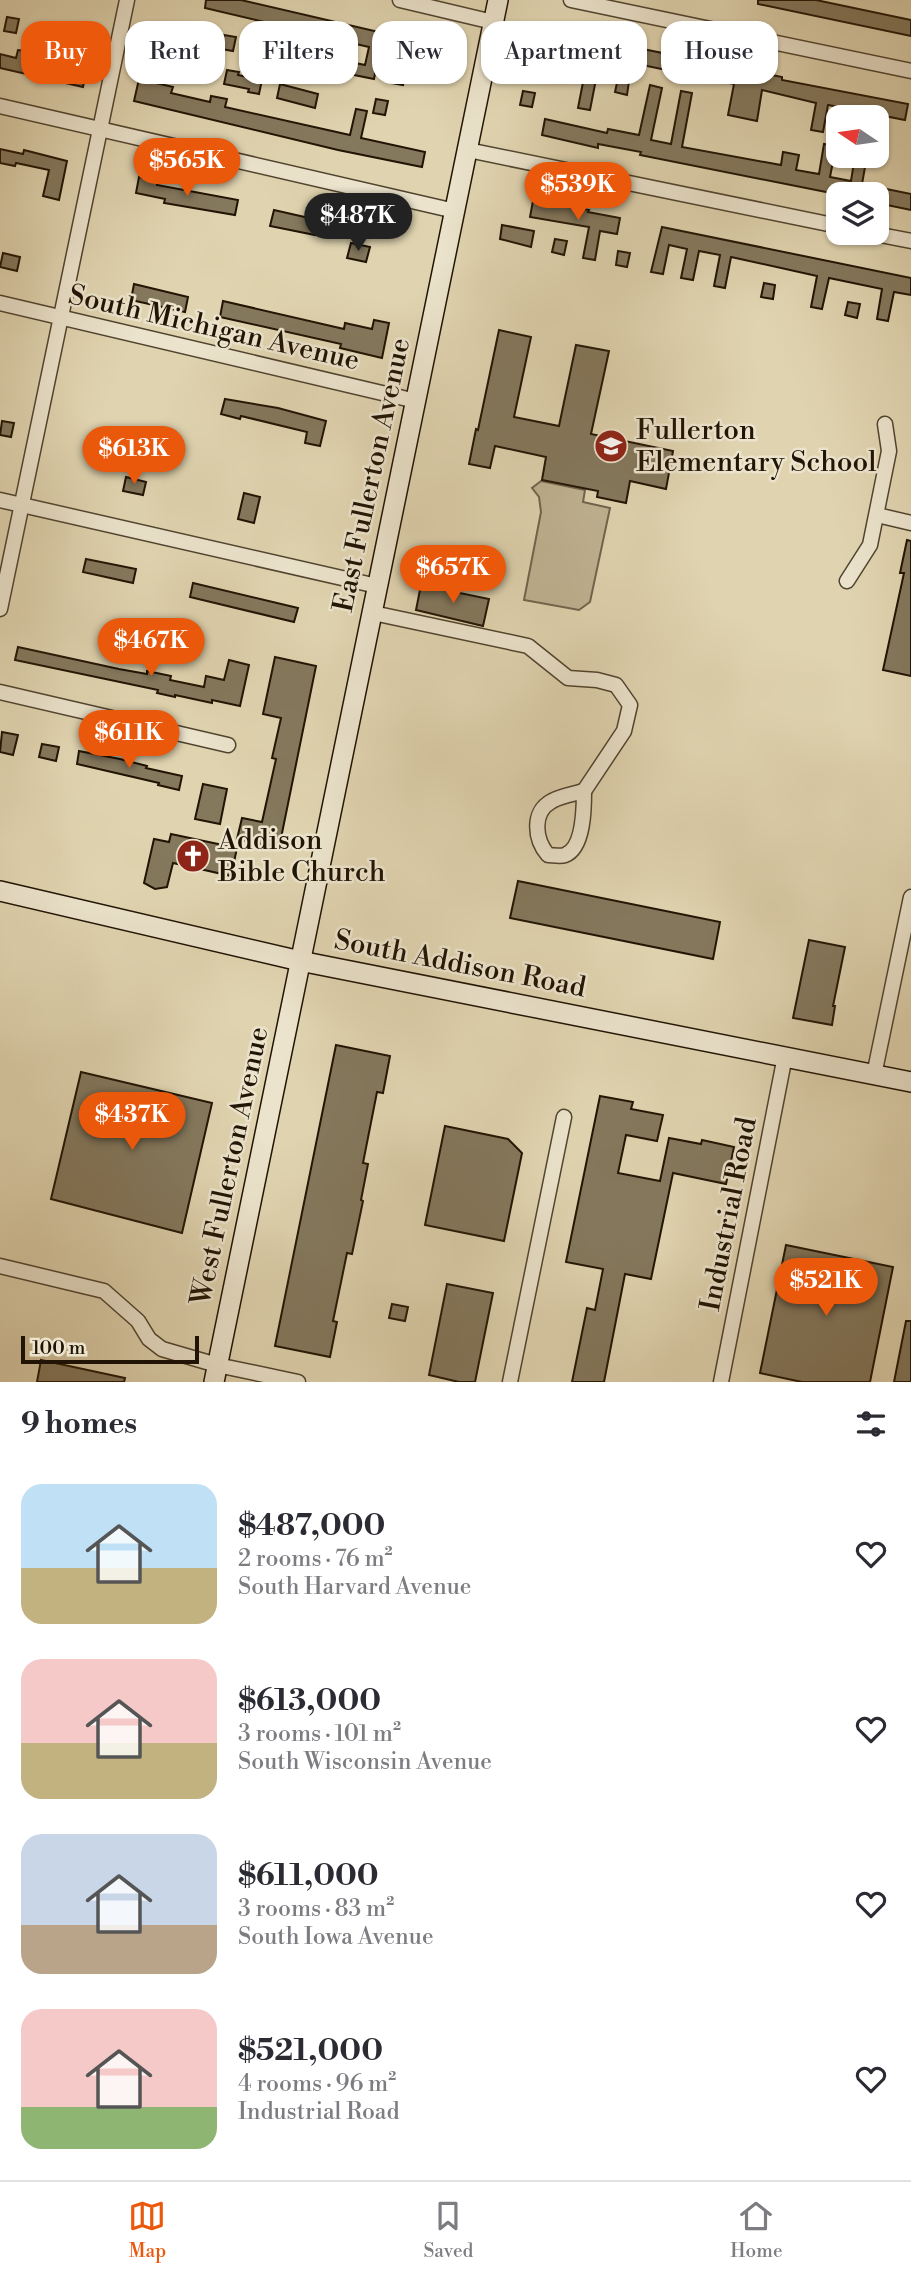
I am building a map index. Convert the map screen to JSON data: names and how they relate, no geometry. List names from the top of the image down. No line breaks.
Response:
{"streets":{"street":["South Michigan Avenue","East Fullerton Avenue","South Addison Road","West Fullerton Avenue","Industrial Road"]},"crossings":[["South Michigan Avenue","East Fullerton Avenue"],["East Fullerton Avenue","South Addison Road"],["East Fullerton Avenue","West Fullerton Avenue"],["South Addison Road","West Fullerton Avenue"],["South Addison Road","Industrial Road"]],"places":{"school or university":["Fullerton Elementary School"],"church":["Addison Bible Church"]},"scale_bar":"100 m","north":"left","page":{"chip":["Buy","Rent","Filters","New","Apartment","House"],"price":["$565K","$539K","$487K","$613K","$657K","$467K","$611K","$437K","$521K"],"scale":"100 m","heading":"9 homes","list":[{"name":"$487,000","note":"2 rooms · 76 m² · South Harvard Avenue"},{"name":"$613,000","note":"3 rooms · 101 m² · South Wisconsin Avenue"},{"name":"$611,000","note":"3 rooms · 83 m² · South Iowa Avenue"},{"name":"$521,000","note":"4 rooms · 96 m² · Industrial Road"}],"tabs":["Map","Saved","Home"]}}
